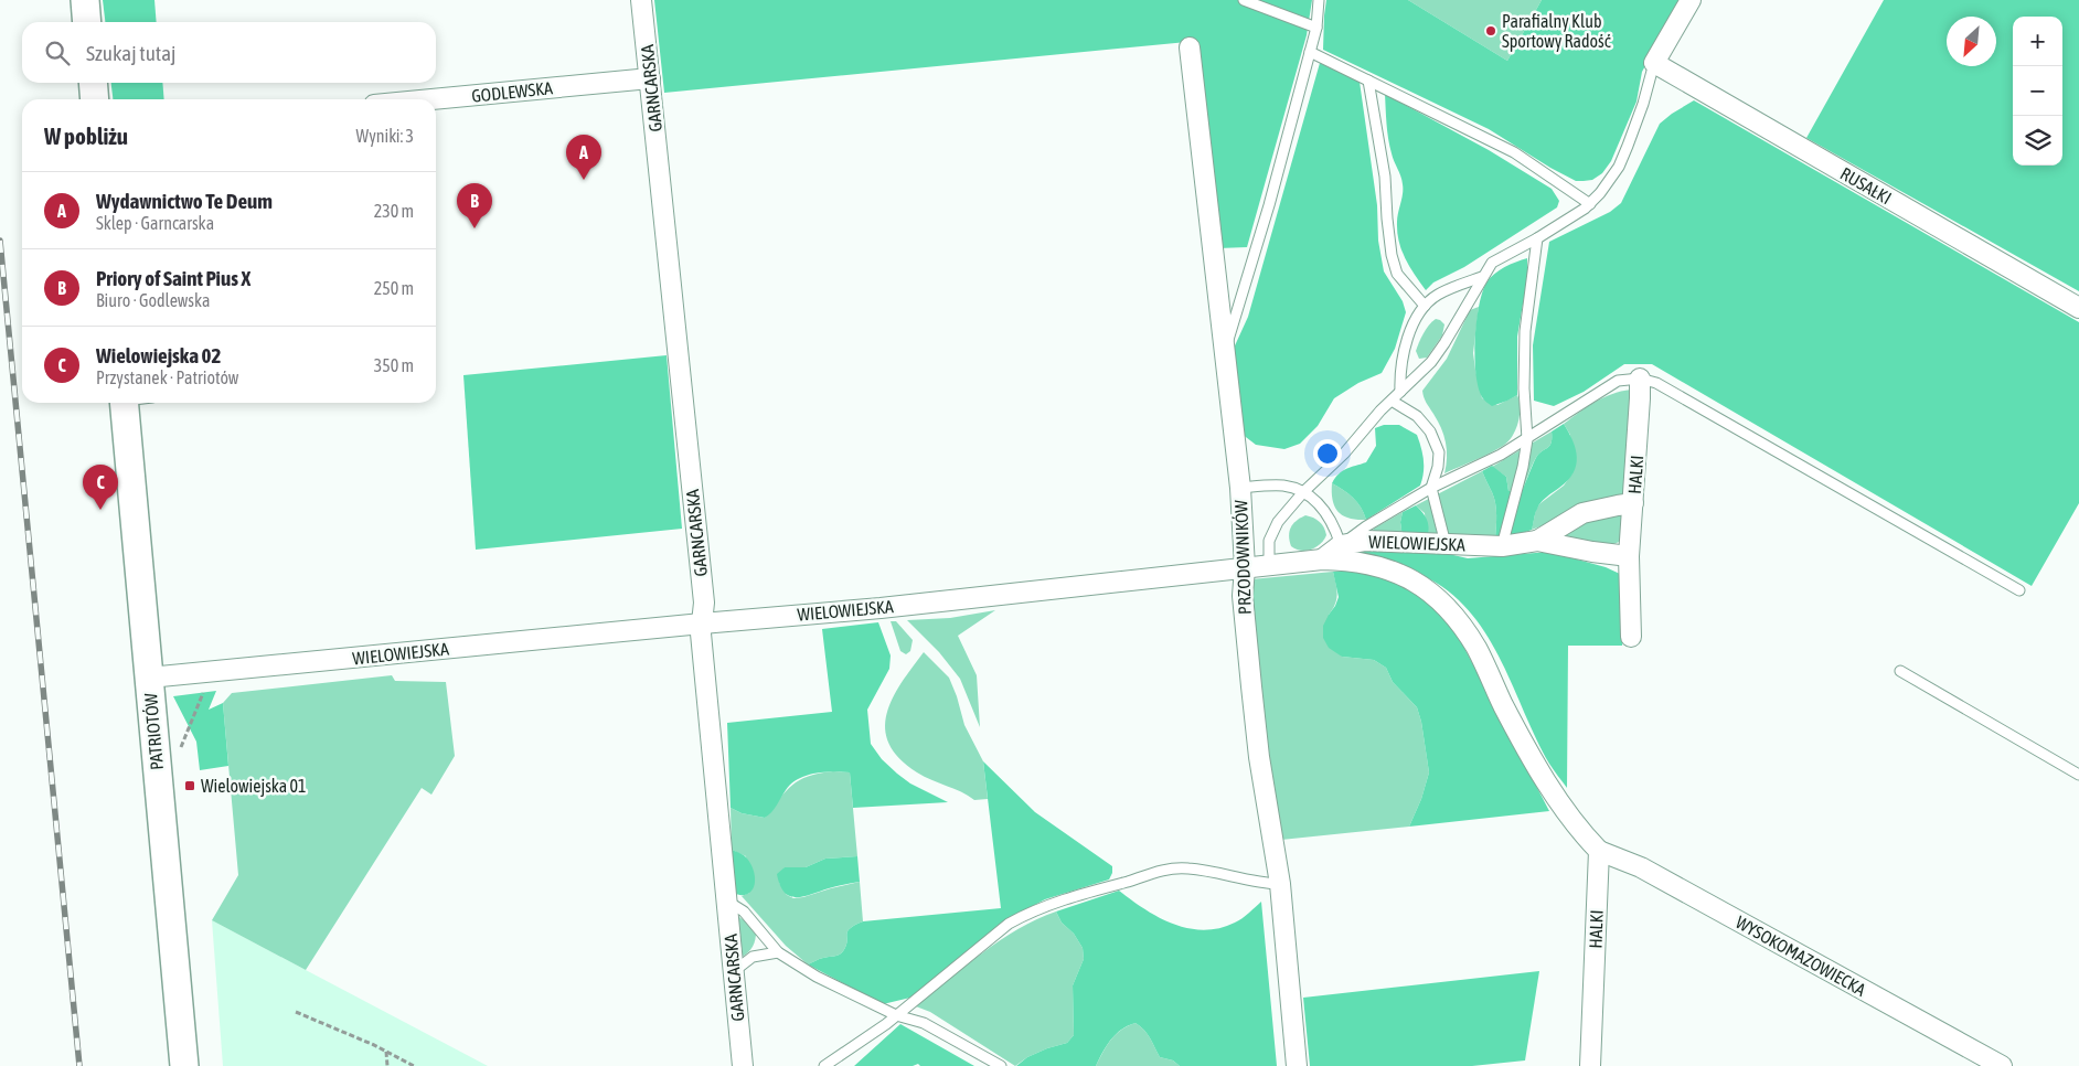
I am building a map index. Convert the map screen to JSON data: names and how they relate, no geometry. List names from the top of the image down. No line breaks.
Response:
{"streets":{"main road":["PATRIOTÓW"],"street":["GARNCARSKA","GODLEWSKA","RUSAŁKI","HALKI","WIELOWIEJSKA","PRZODOWNIKÓW","WYSOKOMAZOWIECKA"]},"crossings":[["GARNCARSKA","GODLEWSKA"],["GARNCARSKA","WIELOWIEJSKA"],["HALKI","WIELOWIEJSKA"],["HALKI","WYSOKOMAZOWIECKA"],["WIELOWIEJSKA","PRZODOWNIKÓW"],["WIELOWIEJSKA","PATRIOTÓW"]],"places":{"other":["Parafialny Klub Sportowy Radość"],"transit":["Wielowiejska 01"]},"north":"bottom left","page":{"map_buttons":["+","−"],"search":"Szukaj tutaj","heading":["W pobliżu","Wyniki: 3"],"pins":["A","B","C"],"list":[{"mark":"A","name":"Wydawnictwo Te Deum","note":"Sklep · Garncarska","value":"230 m"},{"mark":"B","name":"Priory of Saint Pius X","note":"Biuro · Godlewska","value":"250 m"},{"mark":"C","name":"Wielowiejska 02","note":"Przystanek · Patriotów","value":"350 m"}]}}
